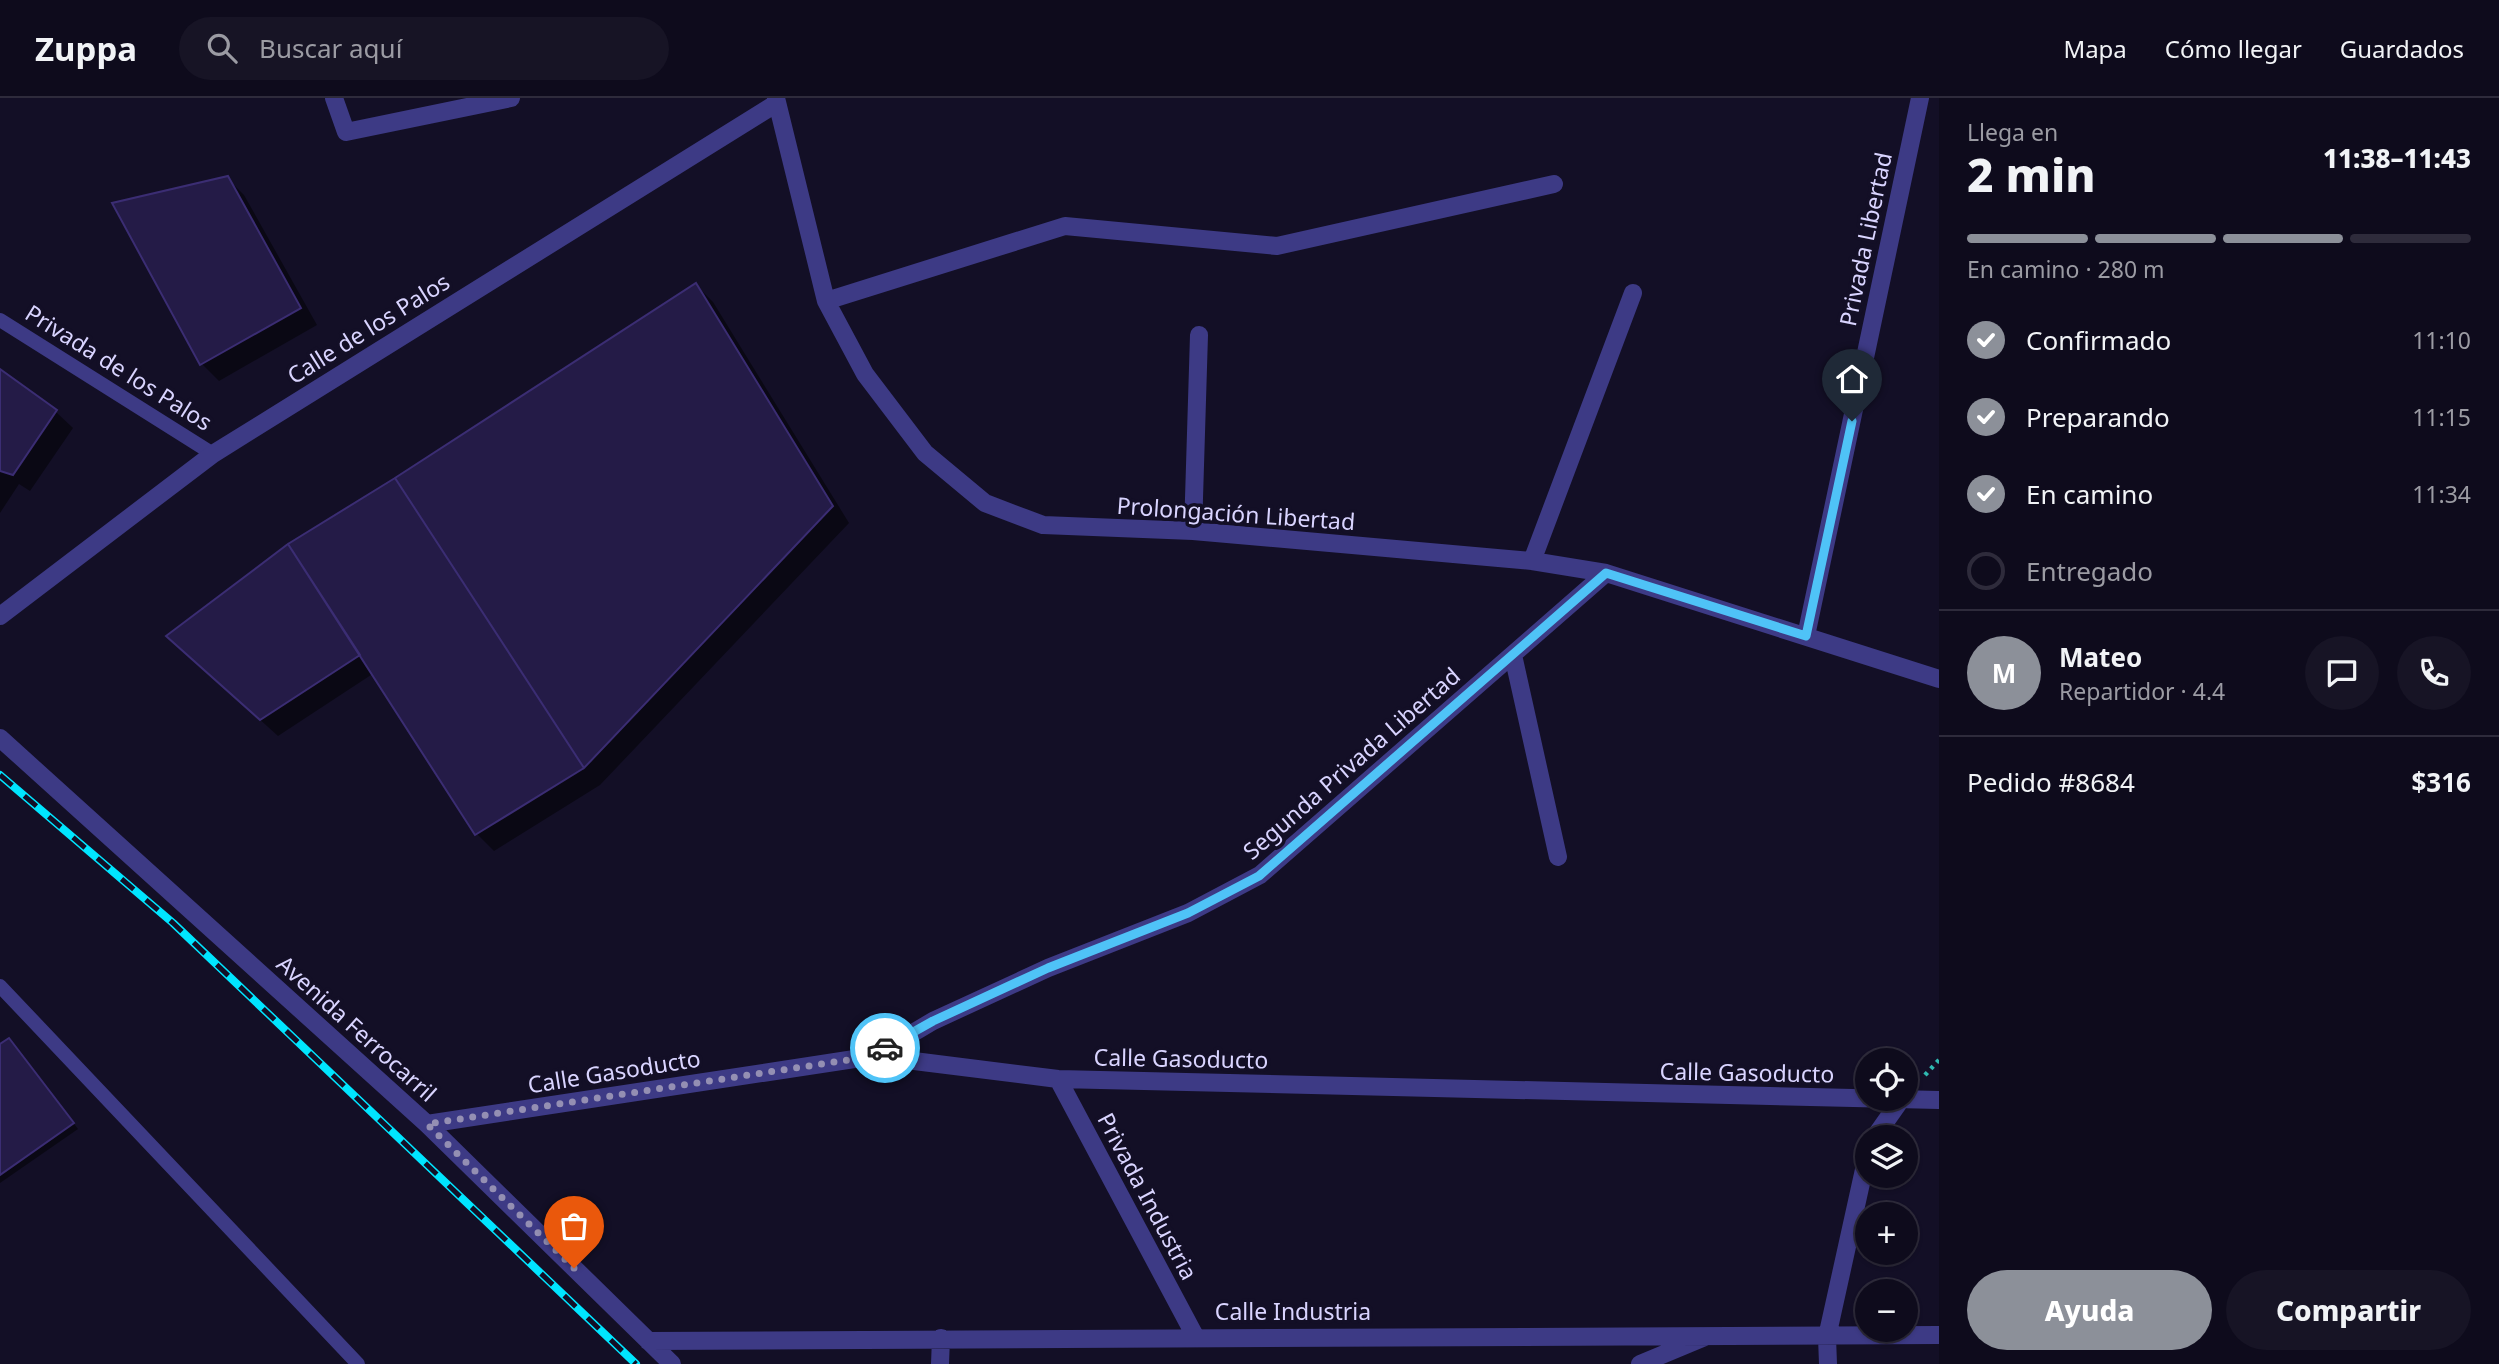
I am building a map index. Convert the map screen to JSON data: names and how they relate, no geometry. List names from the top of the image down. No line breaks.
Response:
{"streets":{"street":["Privada Libertad","Calle de los Palos","Prolongación Libertad","Segunda Privada Libertad","Avenida Ferrocarril","Calle Gasoducto","Privada Industria","Calle Industria"],"lane":["Privada de los Palos"]},"crossings":[["Privada Libertad","Prolongación Libertad"],["Calle de los Palos","Privada de los Palos"],["Calle de los Palos","Prolongación Libertad"],["Prolongación Libertad","Segunda Privada Libertad"],["Segunda Privada Libertad","Calle Gasoducto"],["Avenida Ferrocarril","Calle Gasoducto"],["Avenida Ferrocarril","Calle Industria"],["Calle Gasoducto","Privada Industria"],["Privada Industria","Calle Industria"]],"page":{"header":"Zuppa","search":"Buscar aquí","nav":["Mapa","Cómo llegar","Guardados"],"heading":["2 min","Llega en","11:38–11:43"],"panel":["Mateo","Repartidor · 4.4","Pedido #8684","$316"],"bar":"En camino · 280 m","list":[["Confirmado","11:10"],["Preparando","11:15"],["En camino","11:34"],"Entregado"],"round":"M","map_buttons":["+","−"],"buttons":["Ayuda","Compartir"]}}
